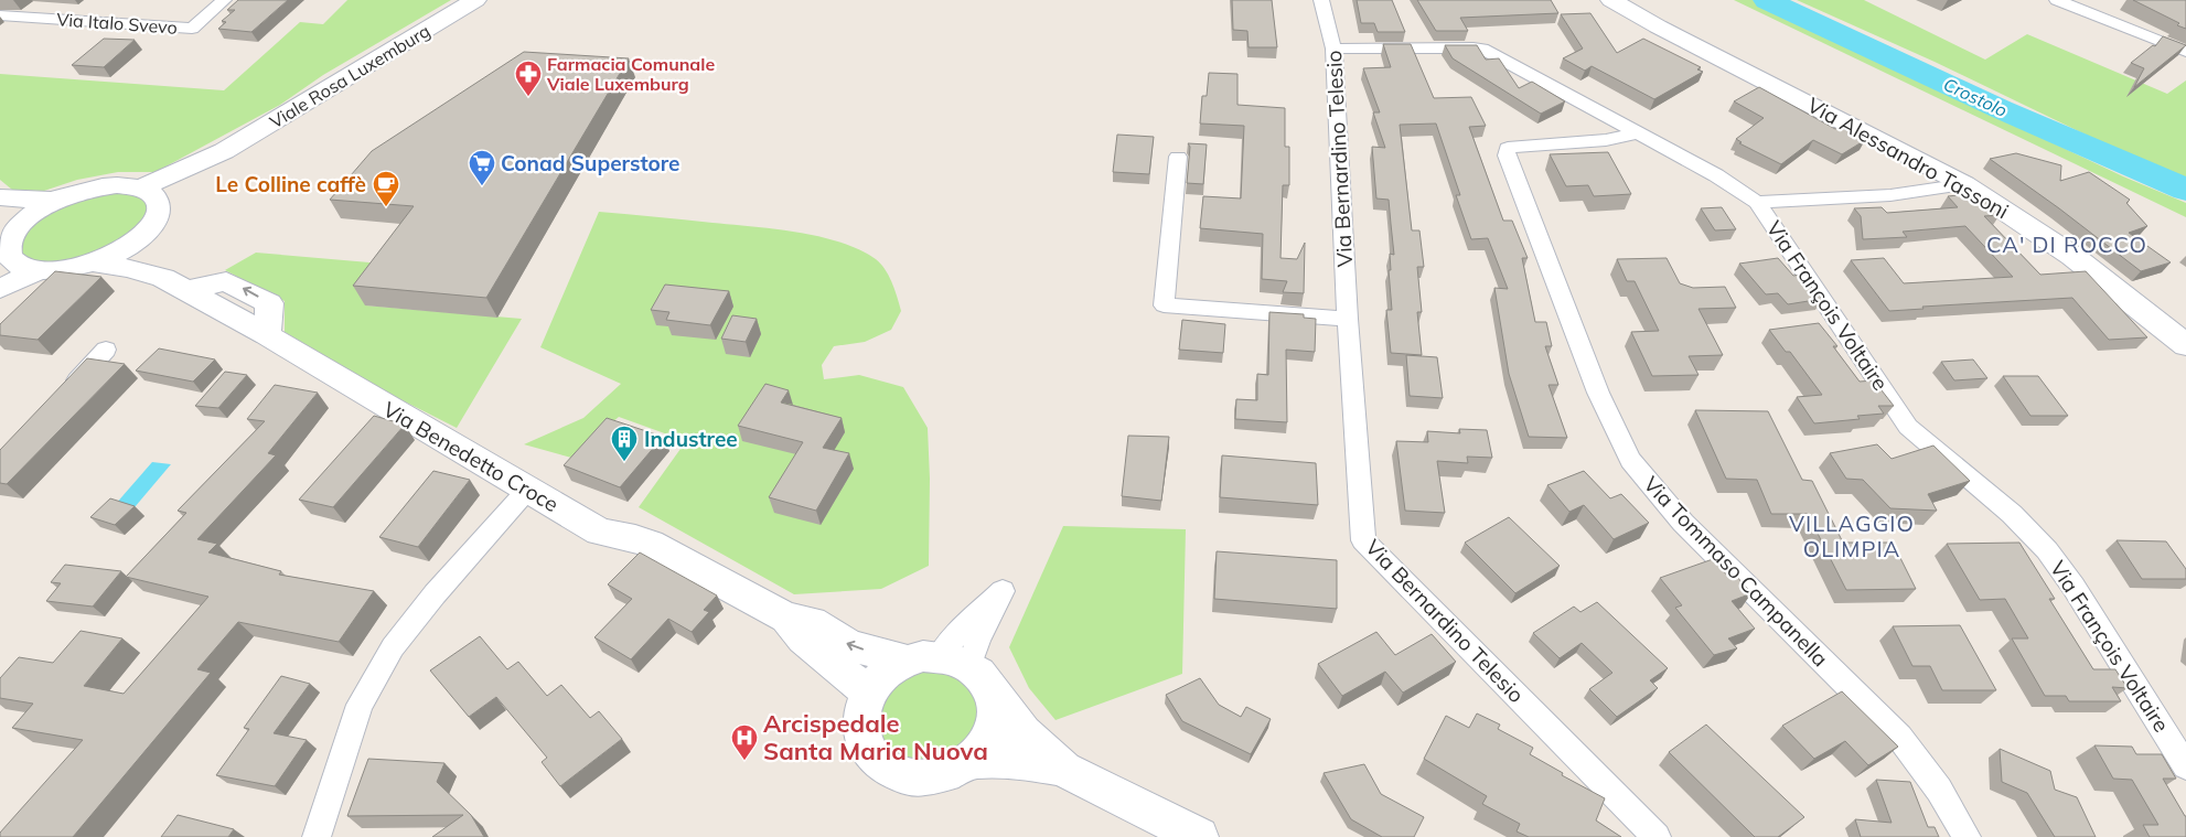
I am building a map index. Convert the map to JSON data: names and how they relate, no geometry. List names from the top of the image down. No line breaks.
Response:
{"streets":{"street":["Via Italo Svevo","Viale Rosa Luxemburg","Via Alessandro Tassoni","Via Bernardino Telesio","Via François Voltaire","Via Benedetto Croce","Via Tommaso Campanella"]},"crossings":[["Via Bernardino Telesio","Via François Voltaire"],["Via François Voltaire","Via Tommaso Campanella"]],"districts":["CA' DI ROCCO","VILLAGGIO OLIMPIA"],"water":["Crostolo"],"places":{"pharmacy":["Farmacia Comunale Viale Luxemburg"],"supermarket":["Conad Superstore"],"cafe":["Le Colline caffè"],"building":["Industree"],"hospital":["Arcispedale Santa Maria Nuova"]}}
